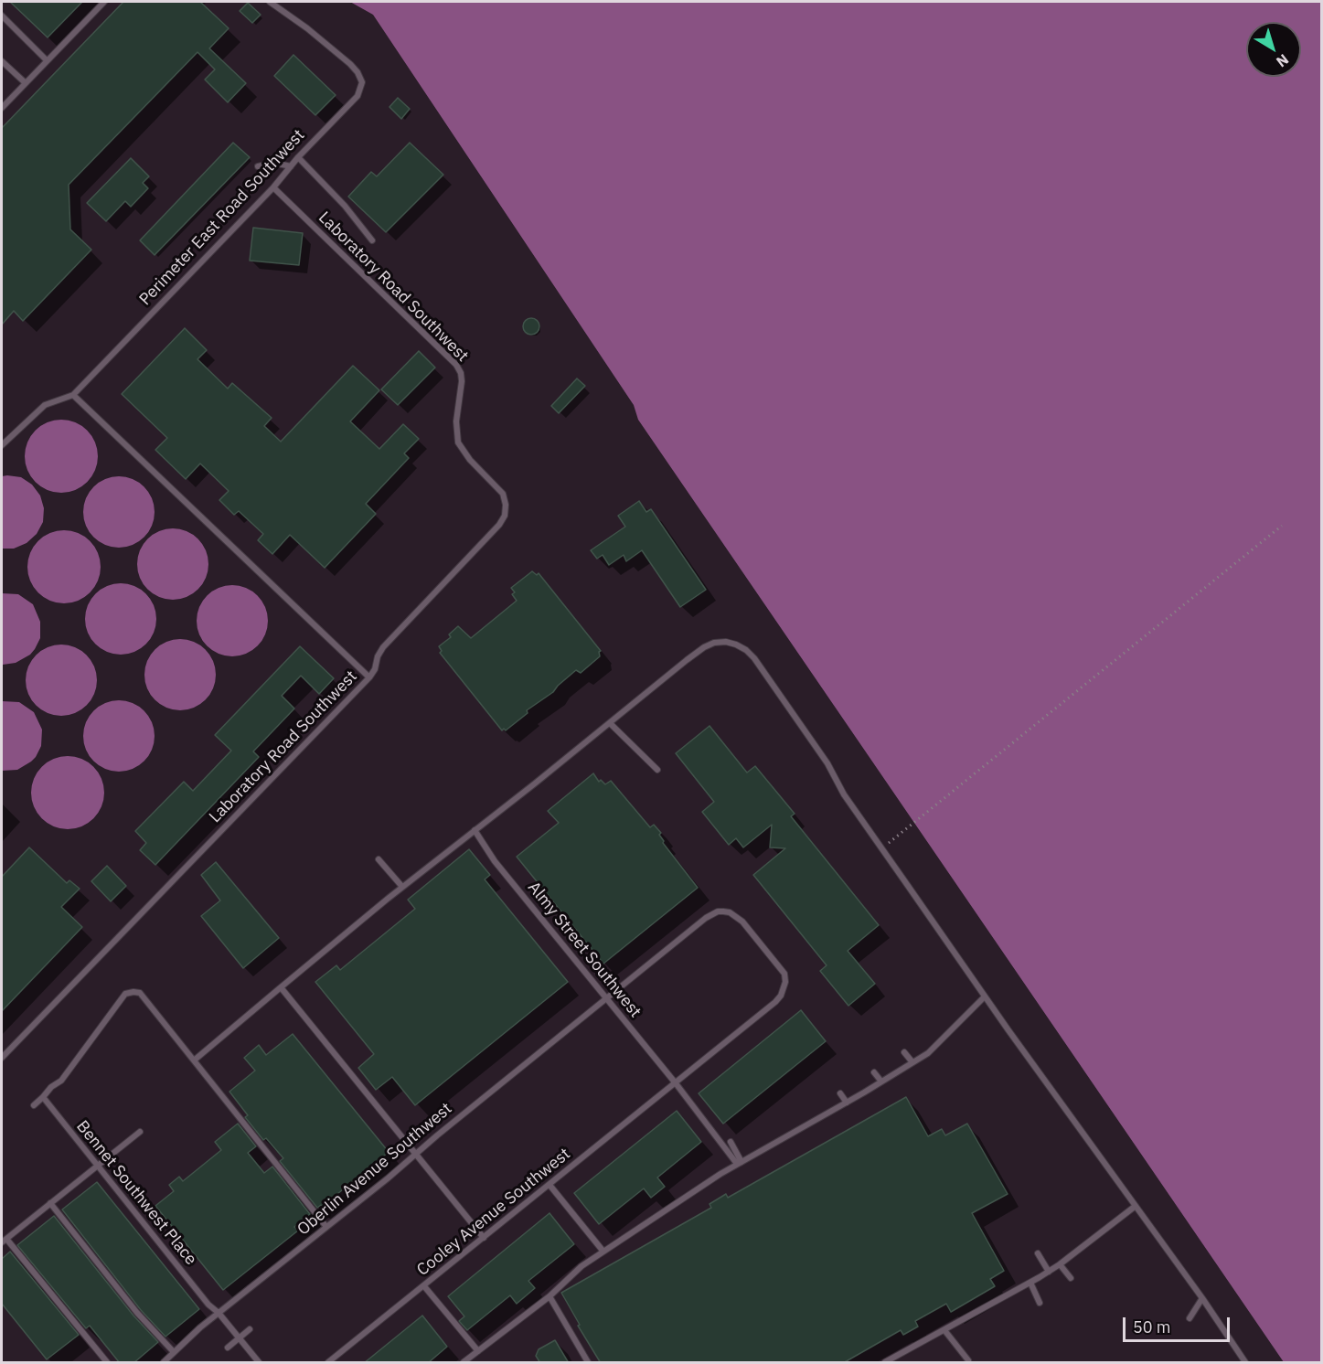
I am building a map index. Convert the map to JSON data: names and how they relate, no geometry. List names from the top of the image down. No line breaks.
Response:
{"streets":{"lane":["Perimeter East Road Southwest","Laboratory Road Southwest","Almy Street Southwest","Oberlin Avenue Southwest","Bennet Southwest Place","Cooley Avenue Southwest"]},"crossings":[["Perimeter East Road Southwest","Laboratory Road Southwest"],["Almy Street Southwest","Oberlin Avenue Southwest"],["Almy Street Southwest","Cooley Avenue Southwest"],["Oberlin Avenue Southwest","Bennet Southwest Place"],["Oberlin Avenue Southwest","Cooley Avenue Southwest"]],"scale_bar":"50 m","north":"bottom right"}
